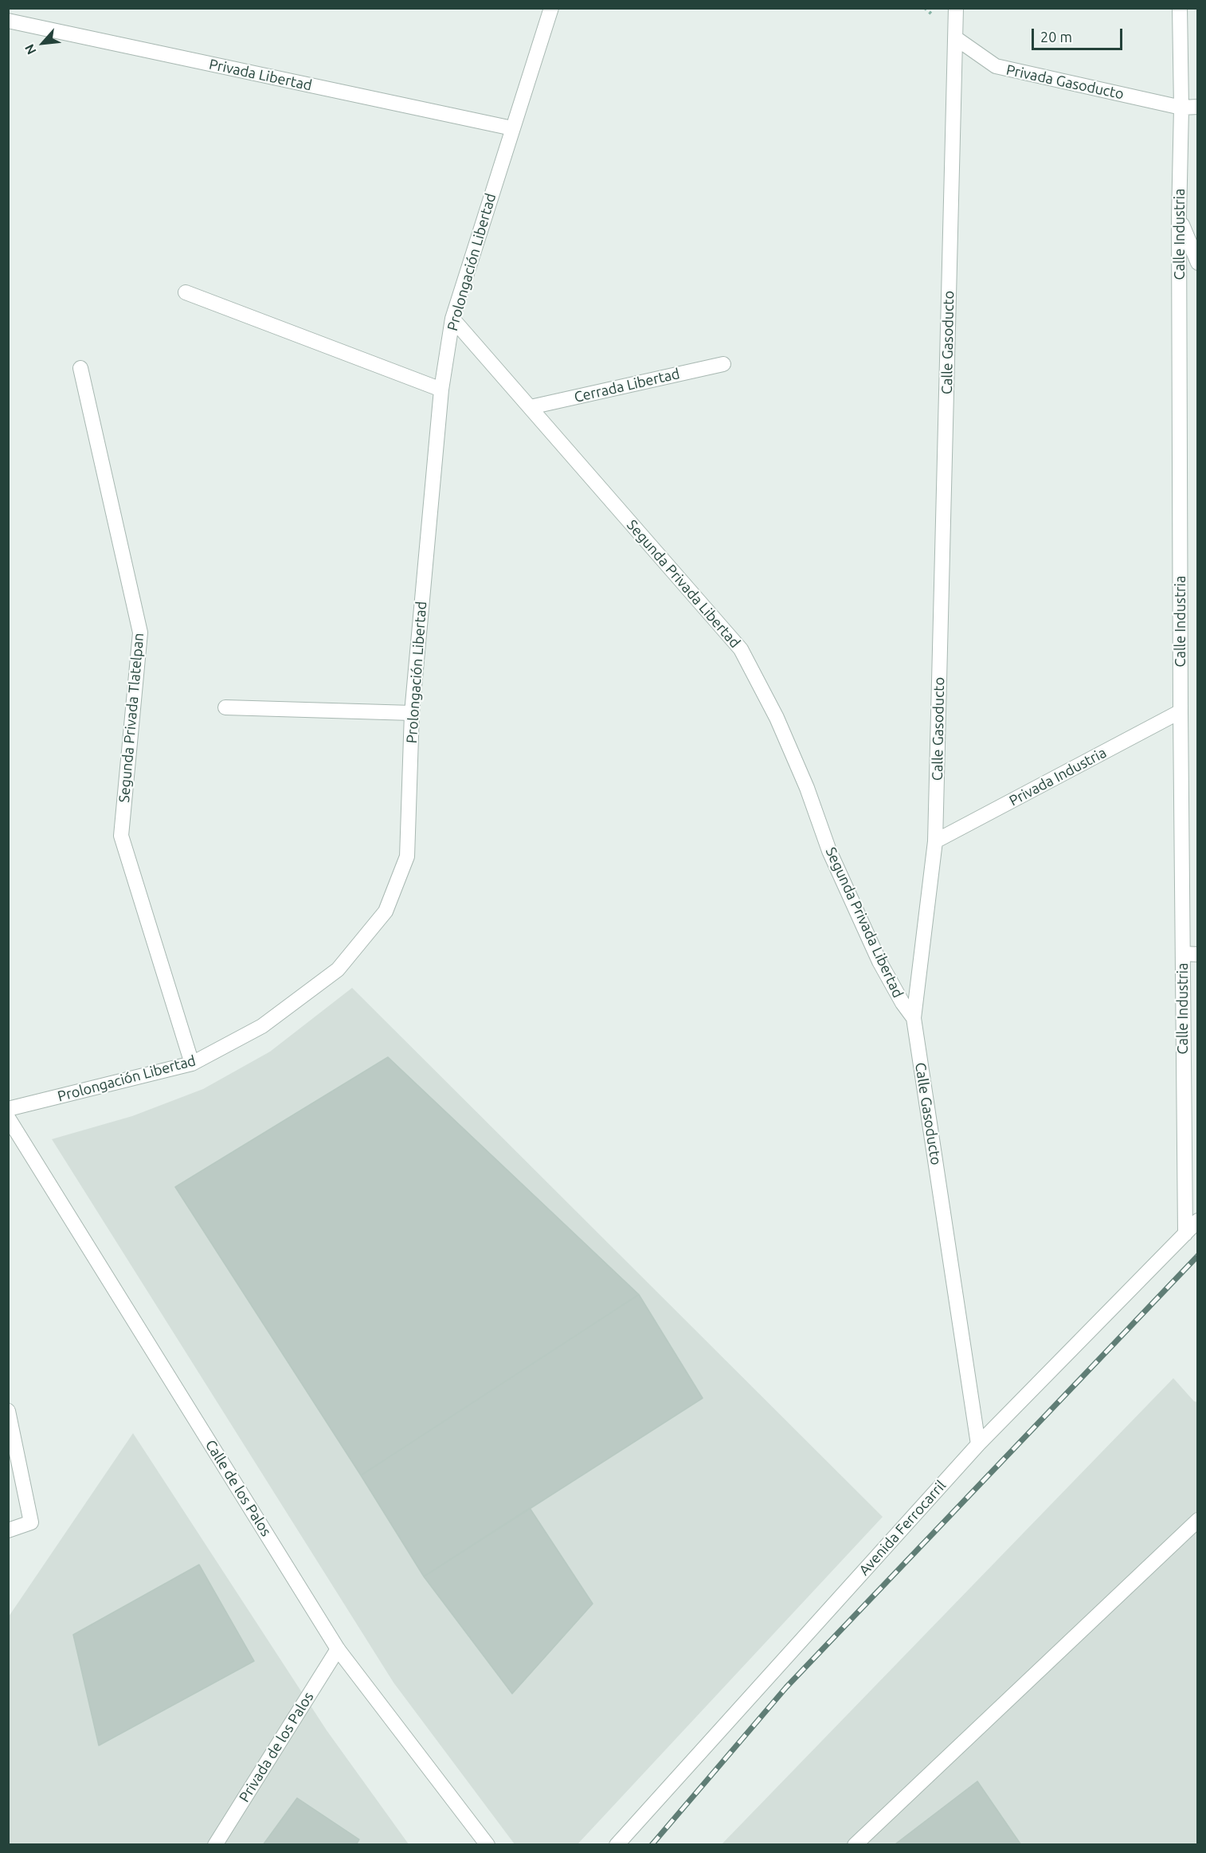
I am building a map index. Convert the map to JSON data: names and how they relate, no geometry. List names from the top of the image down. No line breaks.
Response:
{"streets":{"street":["Privada Libertad","Privada Gasoducto","Calle Industria","Prolongación Libertad","Calle Gasoducto","Cerrada Libertad","Segunda Privada Libertad","Segunda Privada Tlatelpan","Privada Industria","Calle de los Palos","Avenida Ferrocarril","Privada de los Palos"]},"crossings":[["Privada Libertad","Prolongación Libertad"],["Privada Gasoducto","Calle Industria"],["Privada Gasoducto","Calle Gasoducto"],["Calle Industria","Privada Industria"],["Calle Industria","Avenida Ferrocarril"],["Prolongación Libertad","Segunda Privada Libertad"],["Prolongación Libertad","Segunda Privada Tlatelpan"],["Calle Gasoducto","Segunda Privada Libertad"],["Calle Gasoducto","Privada Industria"],["Calle Gasoducto","Avenida Ferrocarril"],["Cerrada Libertad","Segunda Privada Libertad"],["Calle de los Palos","Privada de los Palos"]],"scale_bar":"20 m","north":"bottom left"}
